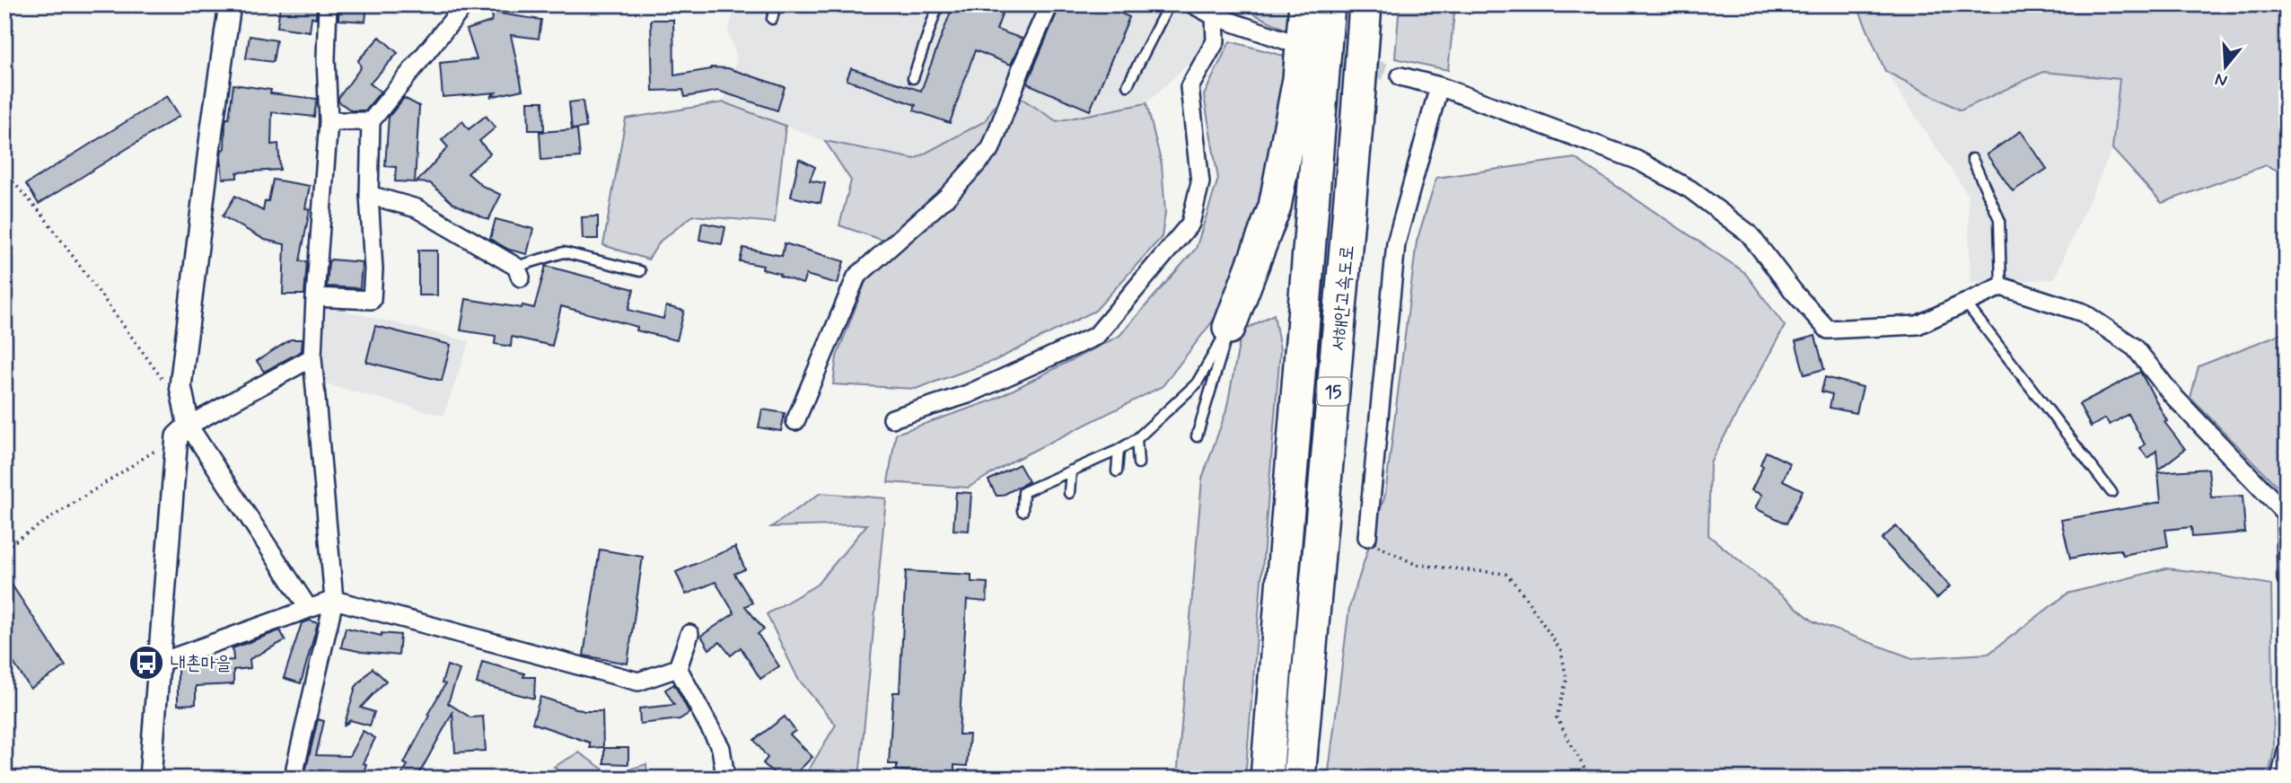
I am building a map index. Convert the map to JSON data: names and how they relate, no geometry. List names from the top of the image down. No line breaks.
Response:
{"streets":{"highway":["서해안고속도로","15"]},"places":{"bus stop":["내촌마을"]},"north":"bottom"}
